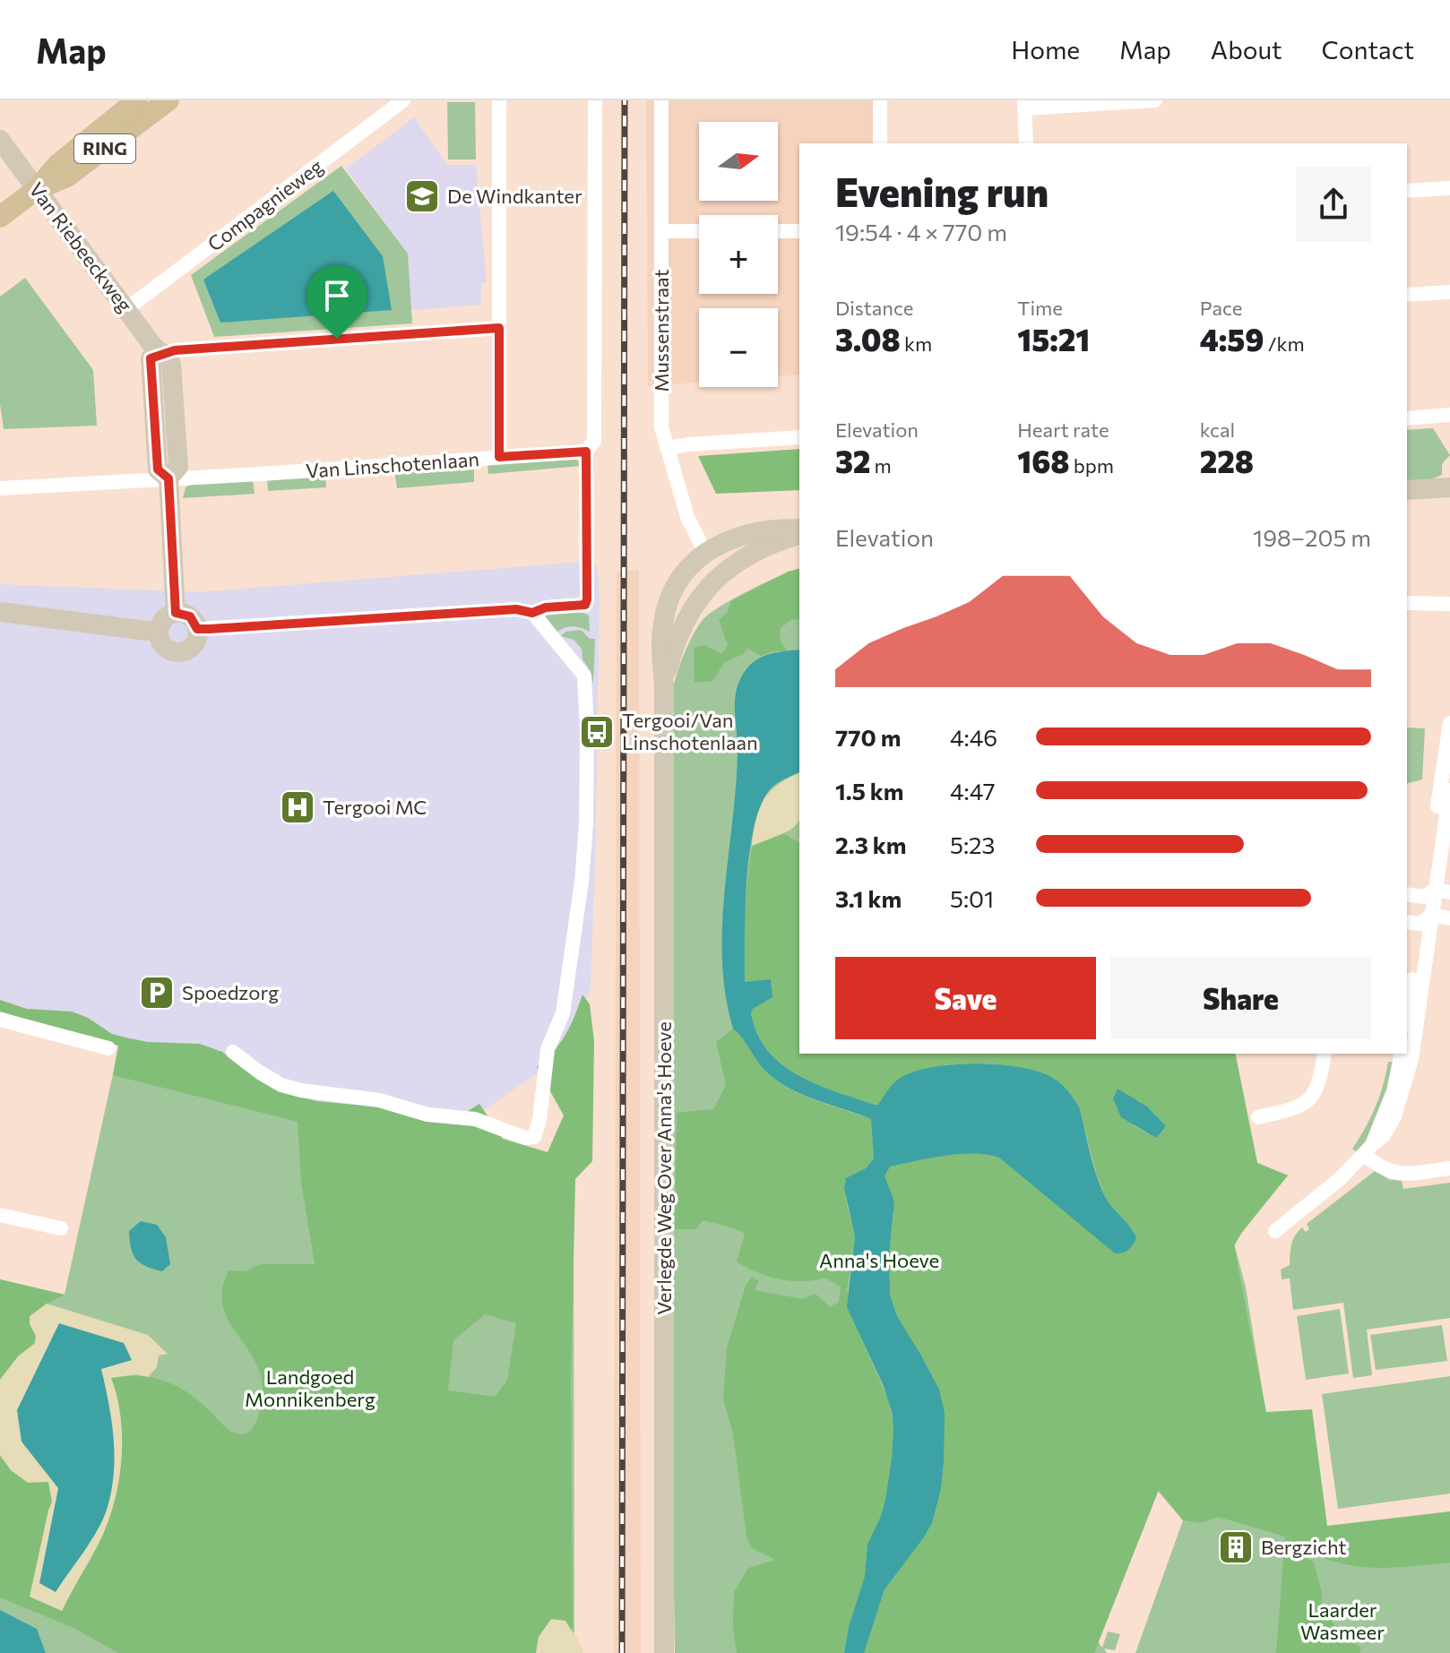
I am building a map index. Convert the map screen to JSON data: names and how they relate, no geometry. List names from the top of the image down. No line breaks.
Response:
{"streets":{"main road":["RING","Van Riebeeckweg","Verlegde Weg Over Anna's Hoeve"],"street":["Compagnieweg","Mussenstraat","Van Linschotenlaan"]},"crossings":[["RING","Van Riebeeckweg"],["Compagnieweg","Van Riebeeckweg"],["Van Riebeeckweg","Van Linschotenlaan"],["Mussenstraat","Verlegde Weg Over Anna's Hoeve"]],"parks":["Anna's Hoeve","Landgoed Monnikenberg","Laarder Wasmeer"],"places":{"school or university":["De Windkanter"],"bus stop":["Tergooi/Van Linschotenlaan"],"hospital":["Tergooi MC"],"parking":["Spoedzorg"],"building":["Bergzicht"]},"north":"right","page":{"header":"Map","nav":["Home","Map","About","Contact"],"map_buttons":["+","−"],"heading":["Evening run","19:54 · 4 × 770 m"],"stats":[["Distance","3.08 km"],["Time","15:21"],["Pace","4:59 /km"],["Elevation","32 m"],["Heart rate","168 bpm"],["kcal","228"]],"chart":["Elevation","198–205 m"],"list":[{"name":"770 m","note":"4:46"},{"name":"1.5 km","note":"4:47"},{"name":"2.3 km","note":"5:23"},{"name":"3.1 km","note":"5:01"}],"buttons":["Save","Share"]}}
